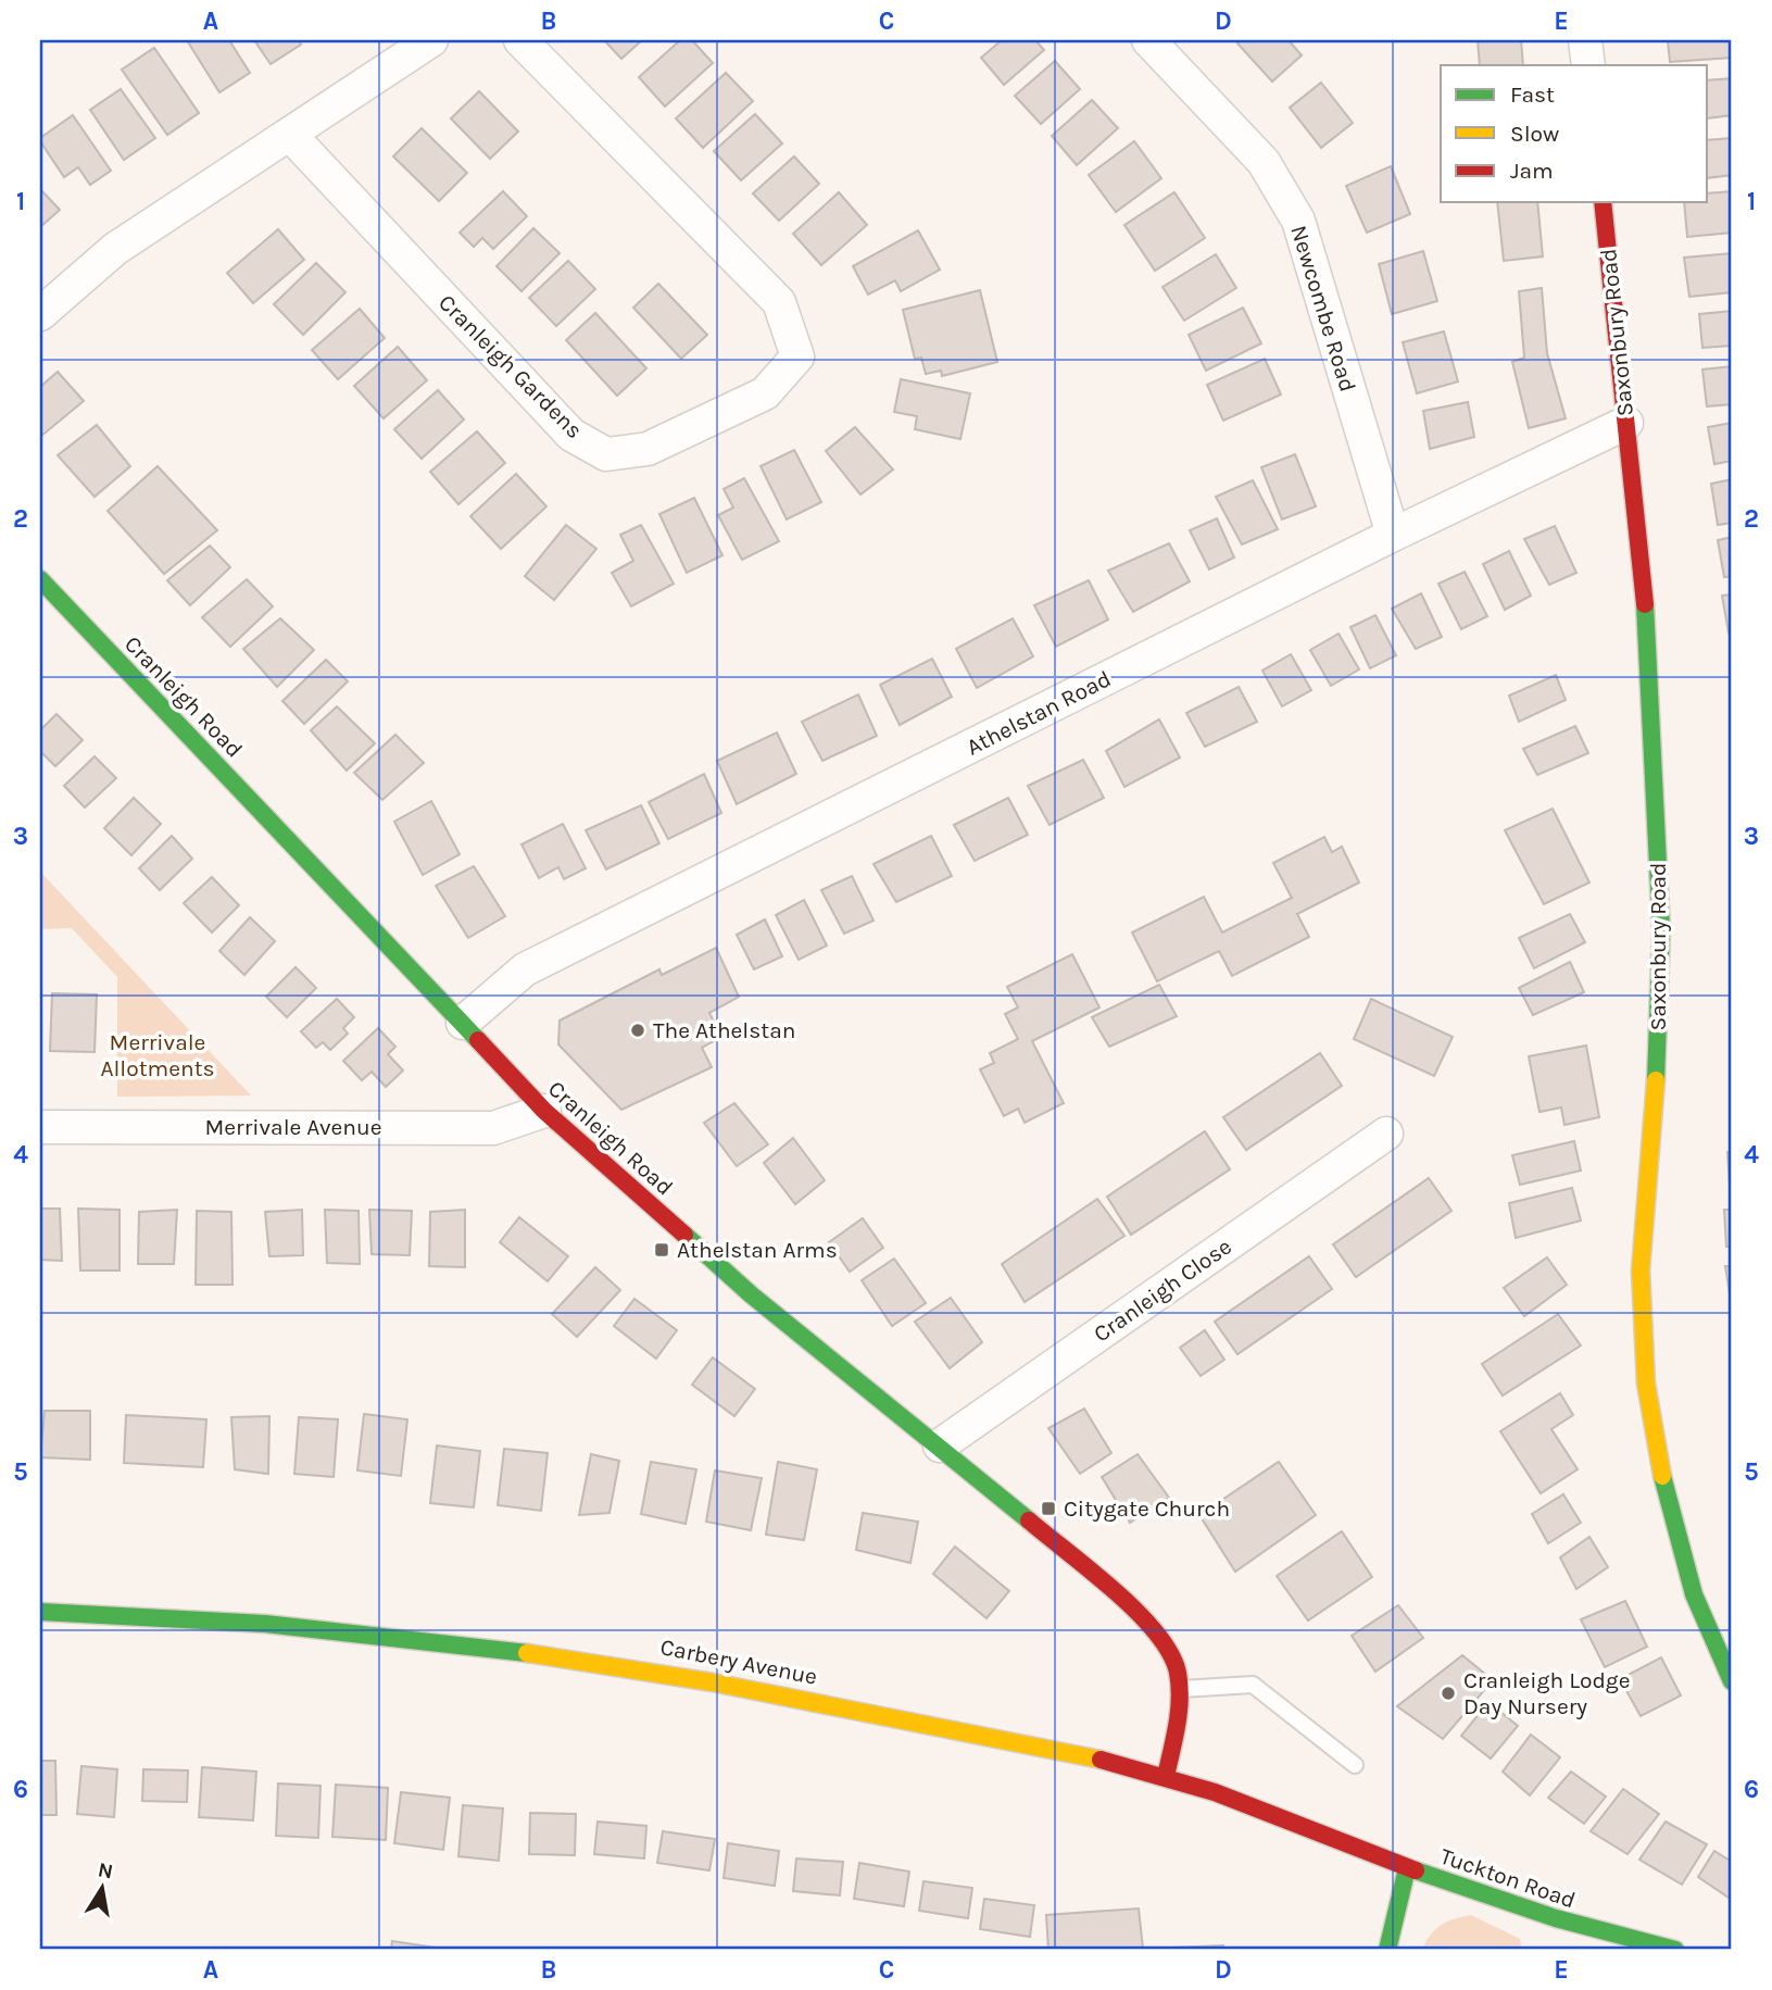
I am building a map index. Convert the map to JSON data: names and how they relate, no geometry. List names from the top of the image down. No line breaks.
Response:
{"streets":{"street":["Newcombe Road","Saxonbury Road","Cranleigh Gardens","Cranleigh Road","Athelstan Road","Merrivale Avenue","Cranleigh Close","Carbery Avenue","Tuckton Road"]},"crossings":[["Newcombe Road","Athelstan Road"],["Saxonbury Road","Athelstan Road"],["Cranleigh Road","Athelstan Road"],["Cranleigh Road","Merrivale Avenue"],["Cranleigh Road","Cranleigh Close"],["Cranleigh Road","Carbery Avenue"],["Carbery Avenue","Tuckton Road"]],"parks":["Merrivale Allotments"],"places":{"other":["The Athelstan","Cranleigh Lodge Day Nursery"],"transit":["Athelstan Arms","Citygate Church"]},"legend":["Fast","Slow","Jam"],"north":"top","grid":{"columns":["A","B","C","D","E"],"rows":["1","2","3","4","5","6"]}}
